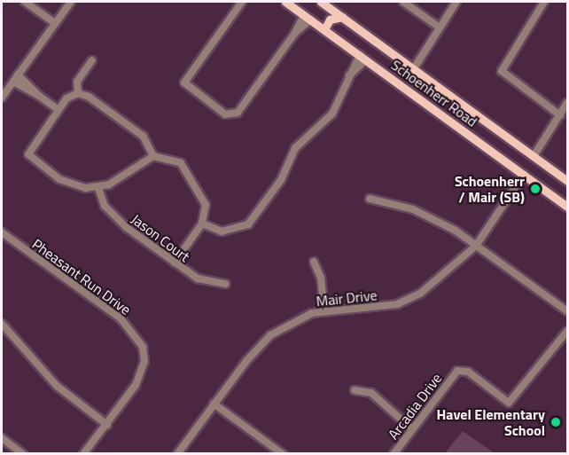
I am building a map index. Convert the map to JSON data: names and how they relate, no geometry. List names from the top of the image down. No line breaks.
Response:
{"streets":{"main road":["Schoenherr Road"],"street":["Jason Court","Pheasant Run Drive","Mair Drive","Arcadia Drive"]},"crossings":[["Schoenherr Road","Mair Drive"]],"places":["Schoenherr / Mair (SB)","Havel Elementary School"]}
